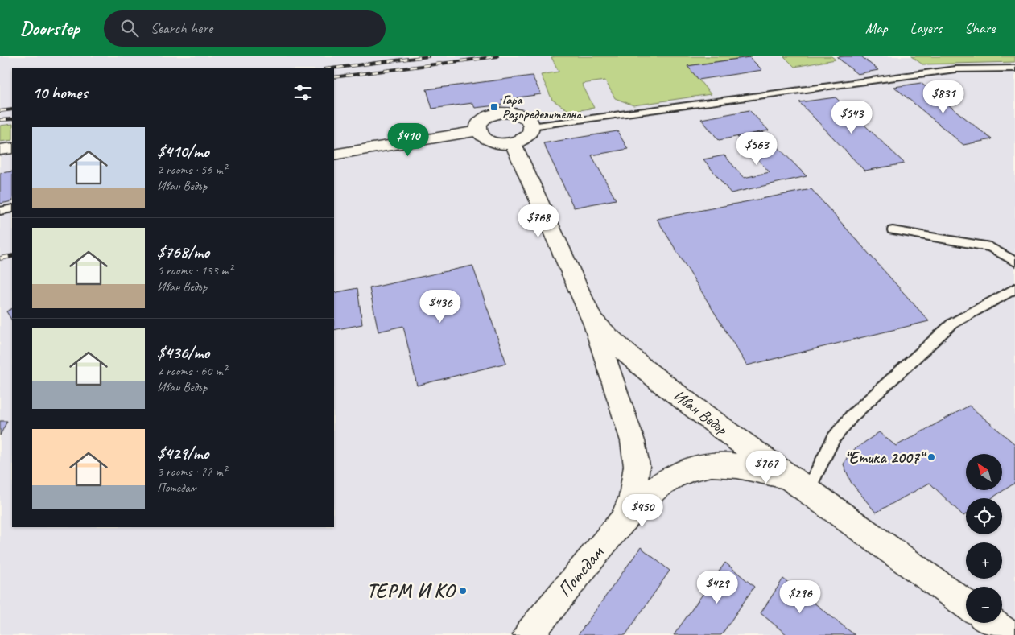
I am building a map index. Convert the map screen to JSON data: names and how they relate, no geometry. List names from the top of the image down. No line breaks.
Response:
{"streets":{"street":["Иван Ведър","Потсдам"]},"crossings":[["Иван Ведър","Потсдам"]],"places":{"transit":["Гара Разпределителна"],"other":["“Етика 2007“","ТЕРМ И КО"]},"north":"top left","page":{"header":"Doorstep","search":"Search here","nav":["Map","Layers","Share"],"heading":"10 homes","price":["$831","$543","$410","$563","$768","$436","$767","$450","$429","$296"],"list":[{"name":"$410/mo","note":"2 rooms · 56 m² · Иван Ведър"},{"name":"$768/mo","note":"5 rooms · 133 m² · Иван Ведър"},{"name":"$436/mo","note":"2 rooms · 60 m² · Иван Ведър"},{"name":"$429/mo","note":"3 rooms · 77 m² · Потсдам"}],"map_buttons":["+","−"]}}
